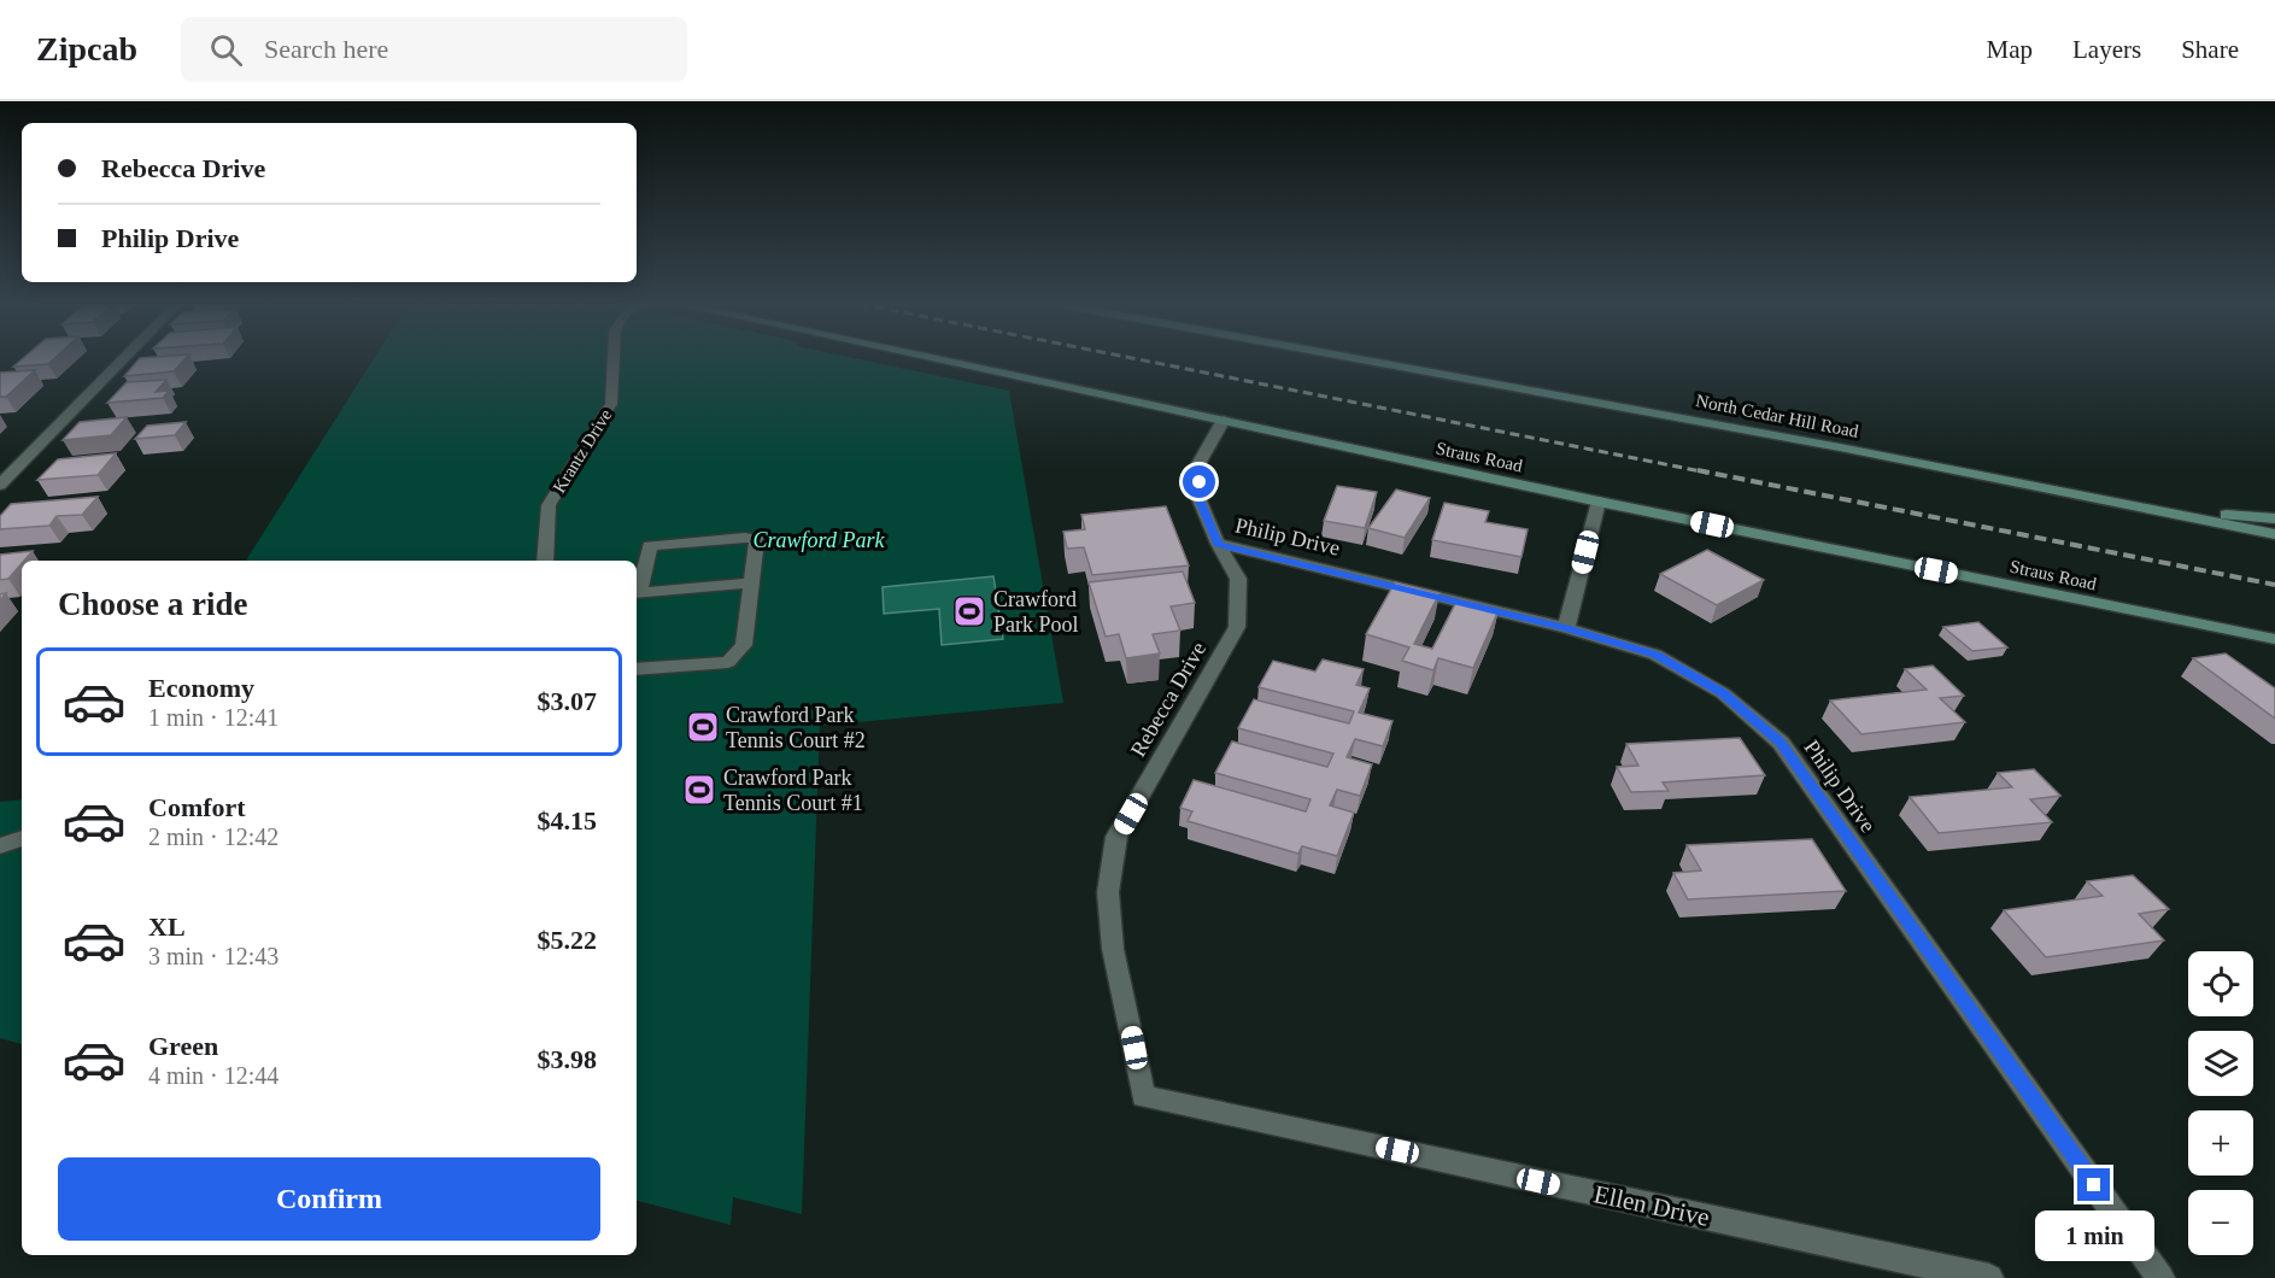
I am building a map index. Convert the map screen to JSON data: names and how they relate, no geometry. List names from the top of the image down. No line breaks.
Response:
{"streets":{"street":["North Cedar Hill Road","Krantz Drive","Straus Road","Philip Drive","Rebecca Drive","Ellen Drive"]},"crossings":[["Straus Road","Rebecca Drive"],["Philip Drive","Rebecca Drive"],["Rebecca Drive","Ellen Drive"]],"parks":["Crawford Park"],"places":{"sports":["Crawford Park Pool","Crawford Park Tennis Court #2","Crawford Park Tennis Court #1"]},"page":{"header":"Zipcab","search":"Search here","nav":["Map","Layers","Share"],"banner":["Rebecca Drive","Philip Drive"],"heading":"Choose a ride","list":[{"name":"Economy","note":"1 min · 12:41","value":"$3.07"},{"name":"Comfort","note":"2 min · 12:42","value":"$4.15"},{"name":"XL","note":"3 min · 12:43","value":"$5.22"},{"name":"Green","note":"4 min · 12:44","value":"$3.98"}],"map_buttons":["+","−"],"buttons":"Confirm","bubble":"1 min"}}
